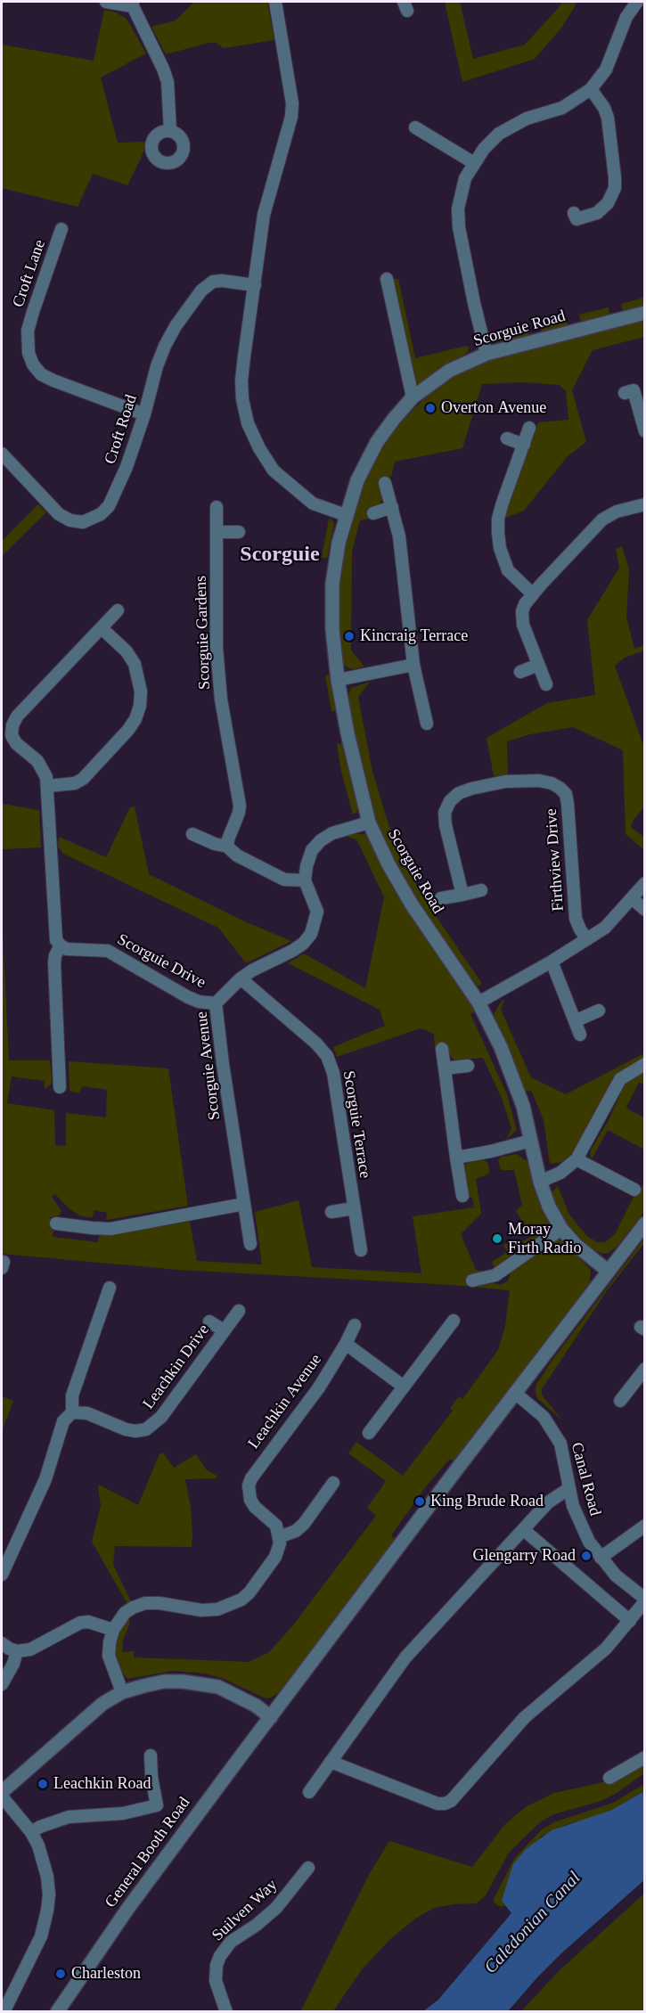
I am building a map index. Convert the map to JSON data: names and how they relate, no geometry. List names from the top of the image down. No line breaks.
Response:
{"streets":{"street":["Croft Lane","Scorguie Road","Croft Road","Scorguie Gardens","Firthview Drive","Scorguie Drive","Scorguie Avenue","Scorguie Terrace","Leachkin Drive","Leachkin Avenue","Canal Road","General Booth Road","Suilven Way"]},"crossings":[["Croft Lane","Croft Road"],["Scorguie Drive","Scorguie Avenue"],["Scorguie Avenue","Scorguie Terrace"]],"districts":["Scorguie"],"water":["Caledonian Canal"],"places":["Overton Avenue","Kincraig Terrace","Moray Firth Radio","King Brude Road","Glengarry Road","Leachkin Road","Charleston"]}
